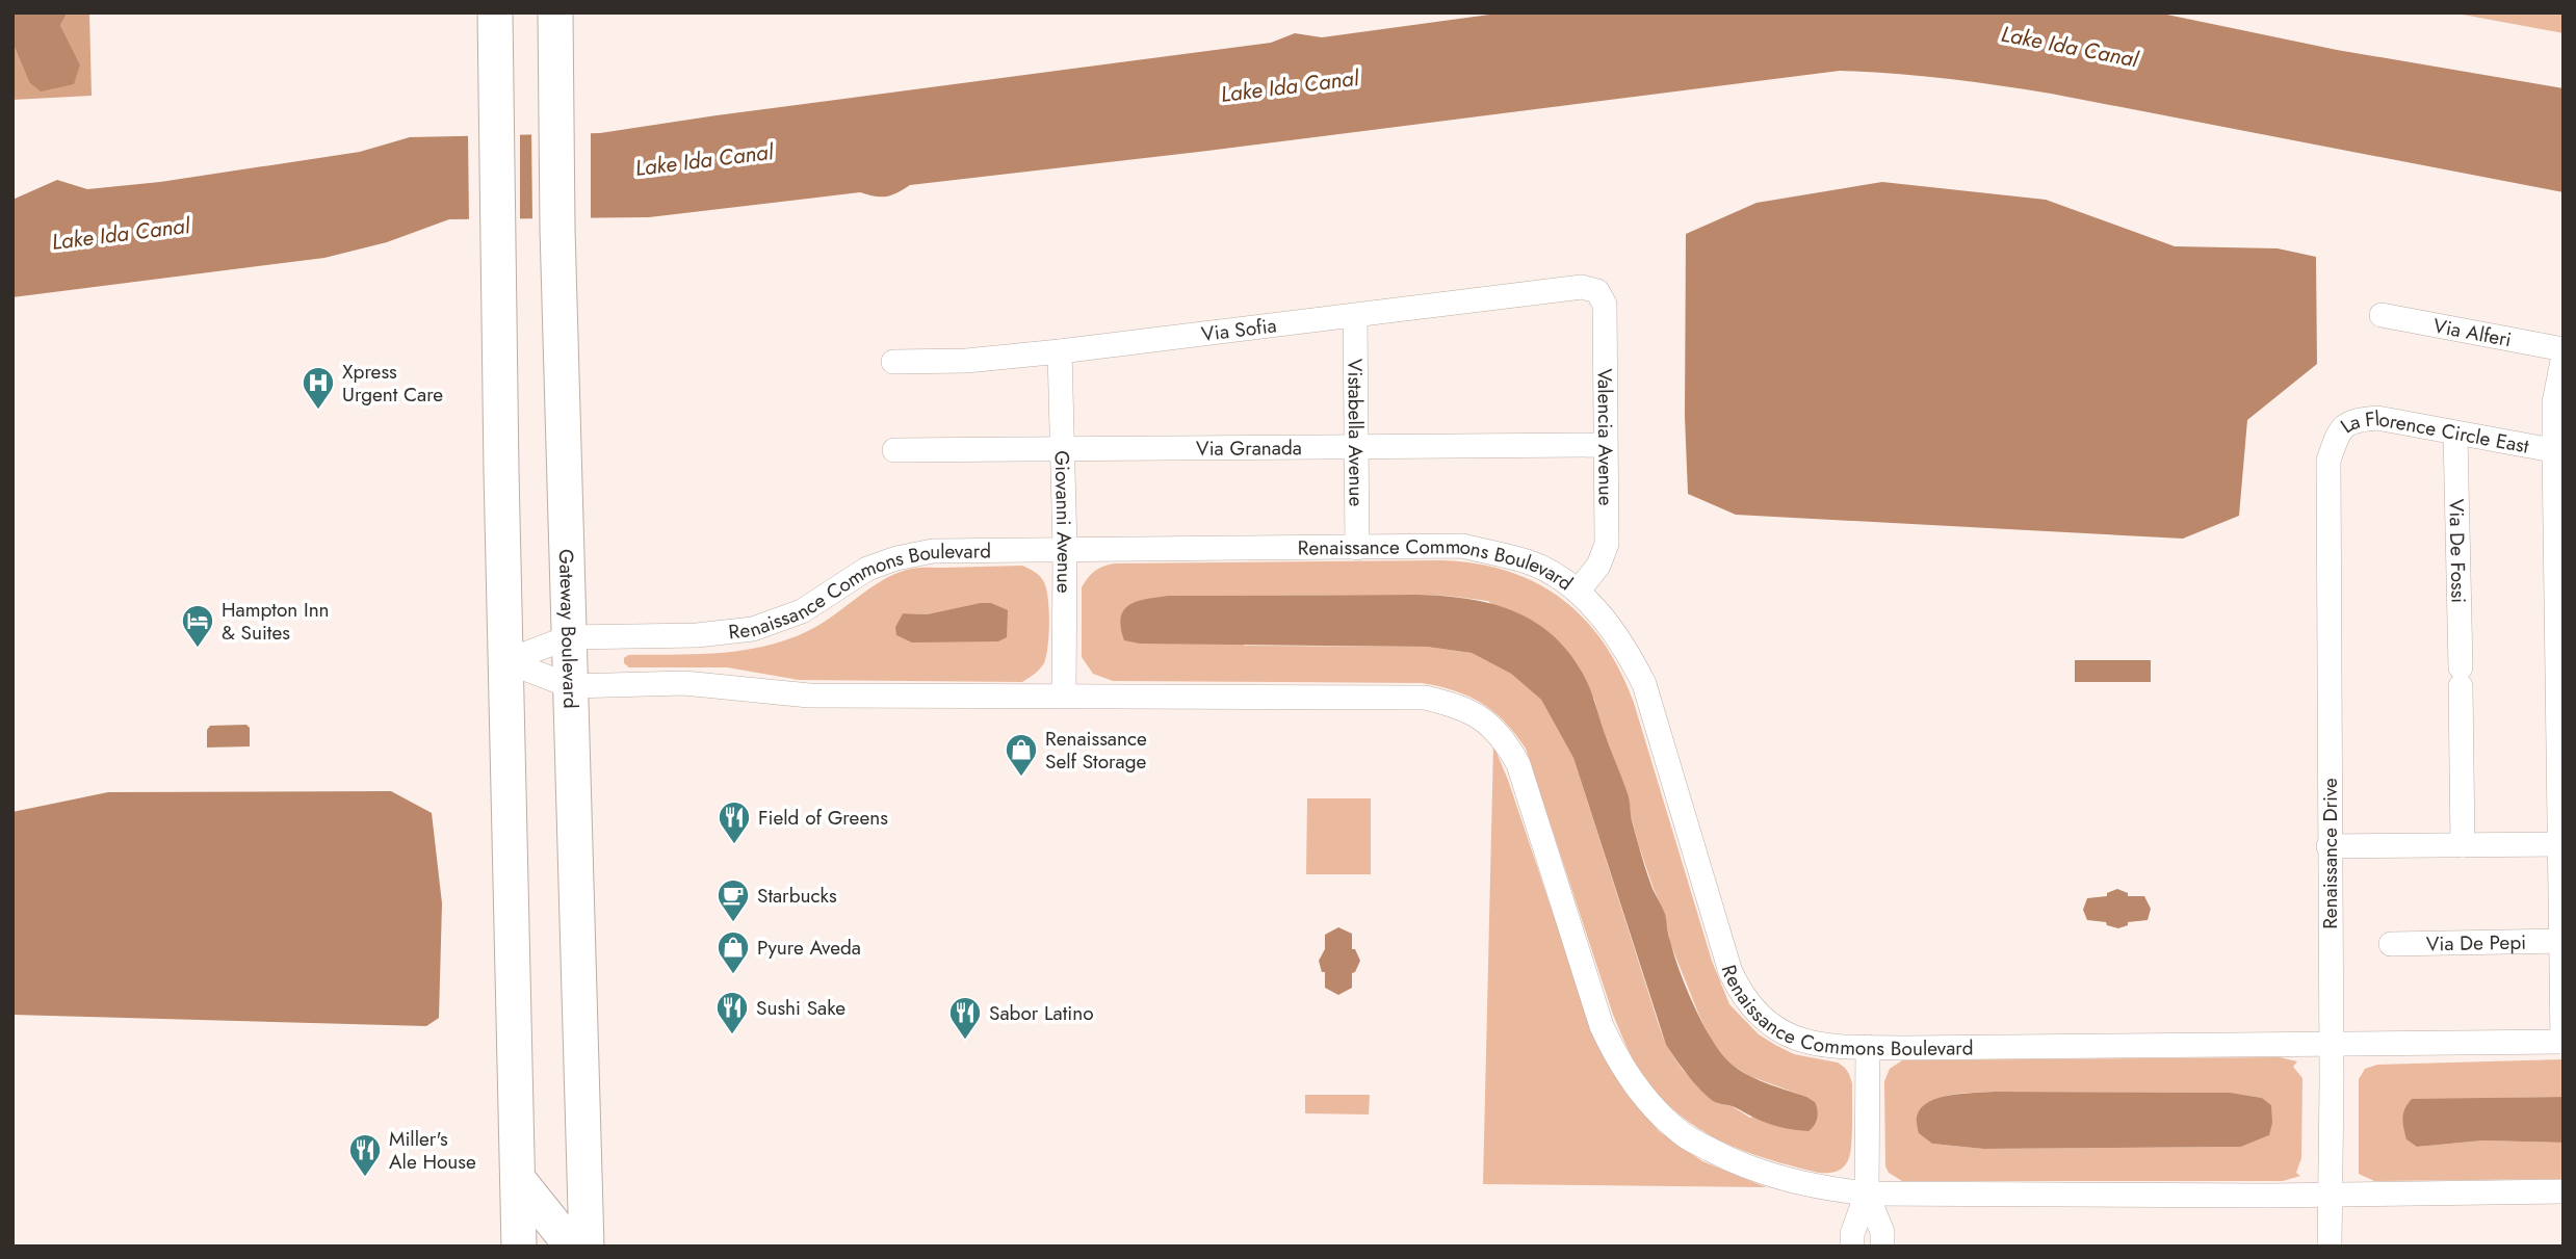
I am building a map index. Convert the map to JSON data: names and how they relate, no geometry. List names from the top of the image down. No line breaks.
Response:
{"streets":{"main road":["Gateway Boulevard"],"street":["Via Sofia","Via Alferi","Vistabella Avenue","Valencia Avenue","La Florence Circle East","Via Granada","Giovanni Avenue","Via De Fossi","Renaissance Commons Boulevard","Renaissance Drive","Via De Pepi"]},"crossings":[["Via Sofia","Vistabella Avenue"],["Via Sofia","Valencia Avenue"],["Via Sofia","Giovanni Avenue"],["Vistabella Avenue","Via Granada"],["Vistabella Avenue","Renaissance Commons Boulevard"],["Valencia Avenue","Via Granada"],["Valencia Avenue","Renaissance Commons Boulevard"],["La Florence Circle East","Via De Fossi"],["La Florence Circle East","Renaissance Drive"],["Via Granada","Giovanni Avenue"],["Giovanni Avenue","Renaissance Commons Boulevard"],["Renaissance Commons Boulevard","Gateway Boulevard"],["Renaissance Commons Boulevard","Renaissance Drive"]],"water":["Lake Ida Canal"],"places":{"hospital":["Xpress Urgent Care"],"hotel":["Hampton Inn & Suites"],"shop":["Renaissance Self Storage","Pyure Aveda"],"restaurant":["Field of Greens","Sushi Sake","Sabor Latino","Miller's Ale House"],"cafe":["Starbucks"]}}
